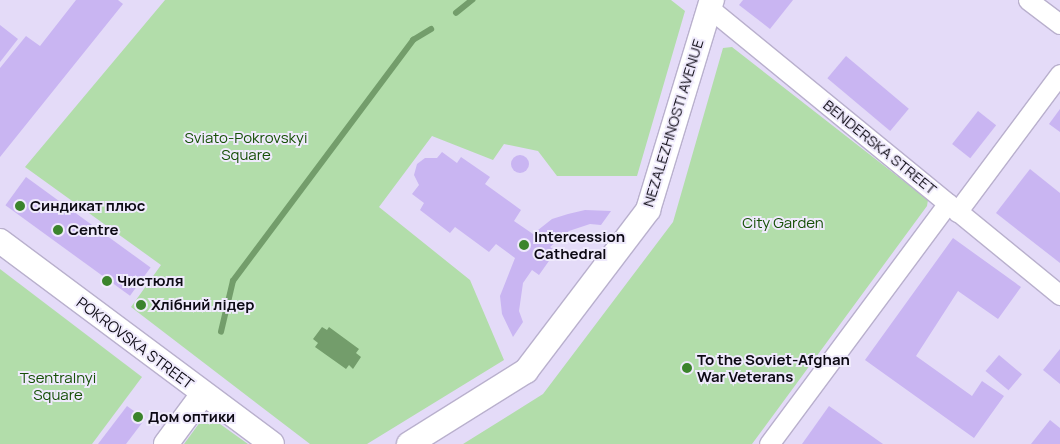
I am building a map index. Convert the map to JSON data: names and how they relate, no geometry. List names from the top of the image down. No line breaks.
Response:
{"streets":{"main road":["NEZALEZHNOSTI AVENUE","POKROVSKA STREET"],"street":["BENDERSKA STREET"]},"crossings":[["NEZALEZHNOSTI AVENUE","BENDERSKA STREET"]],"parks":["Sviato-Pokrovskyi Square","City Garden","Tsentralnyi Square"],"places":["Синдикат плюс","Centre","Intercession Cathedral","Чистюля","Хлібний лідер","To the Soviet-Afghan War Veterans","Дом оптики"]}
